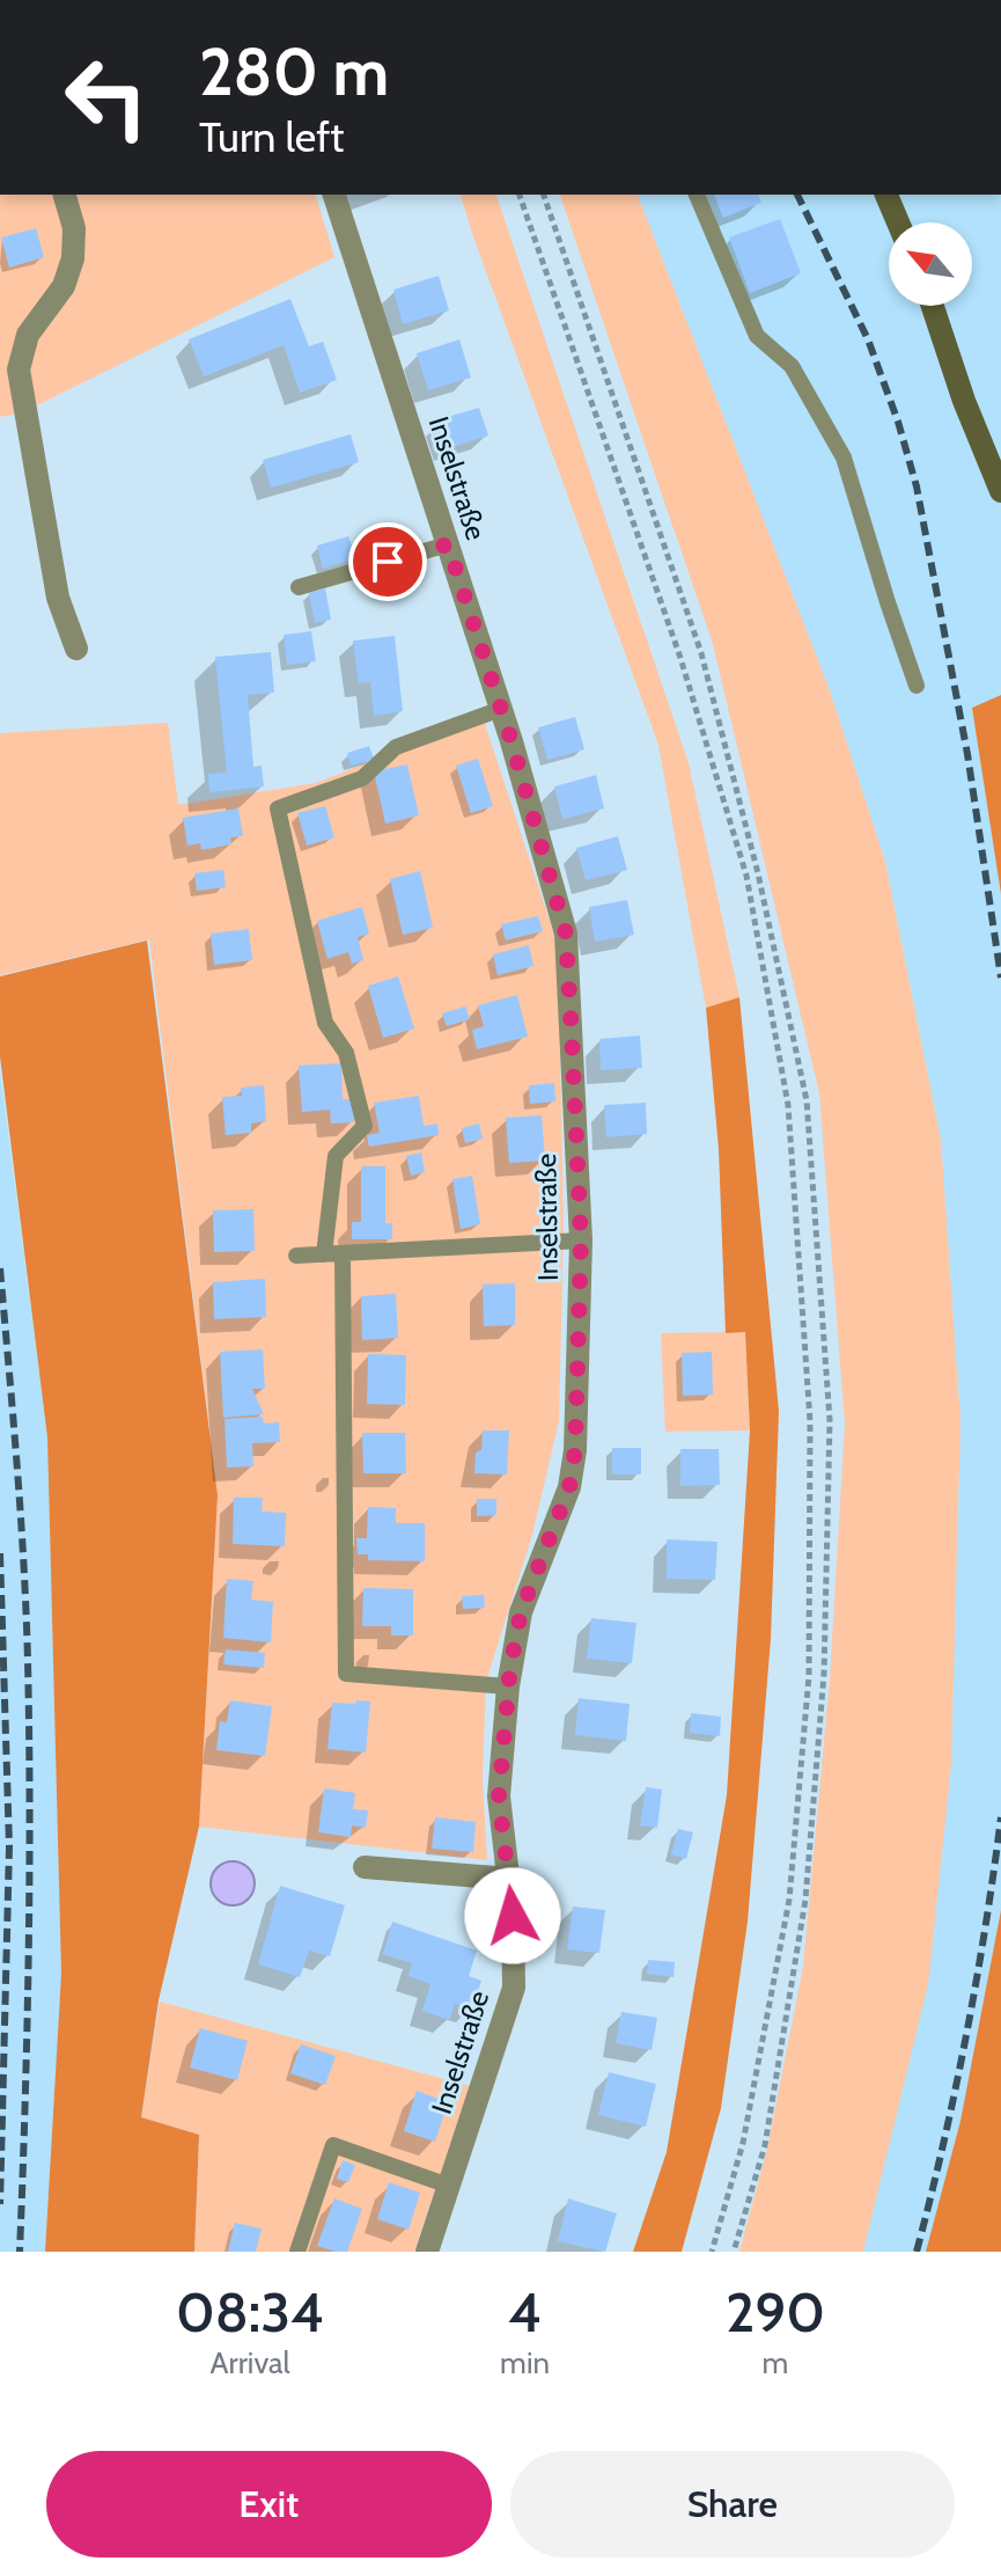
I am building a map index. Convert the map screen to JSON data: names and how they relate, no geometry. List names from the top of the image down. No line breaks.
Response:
{"streets":{"street":["Inselstraße"]},"north":"top left","page":{"turn":["280 m","Turn left"],"eta":["08:34","Arrival","4","min","290","m"],"buttons":["Exit","Share"]}}
